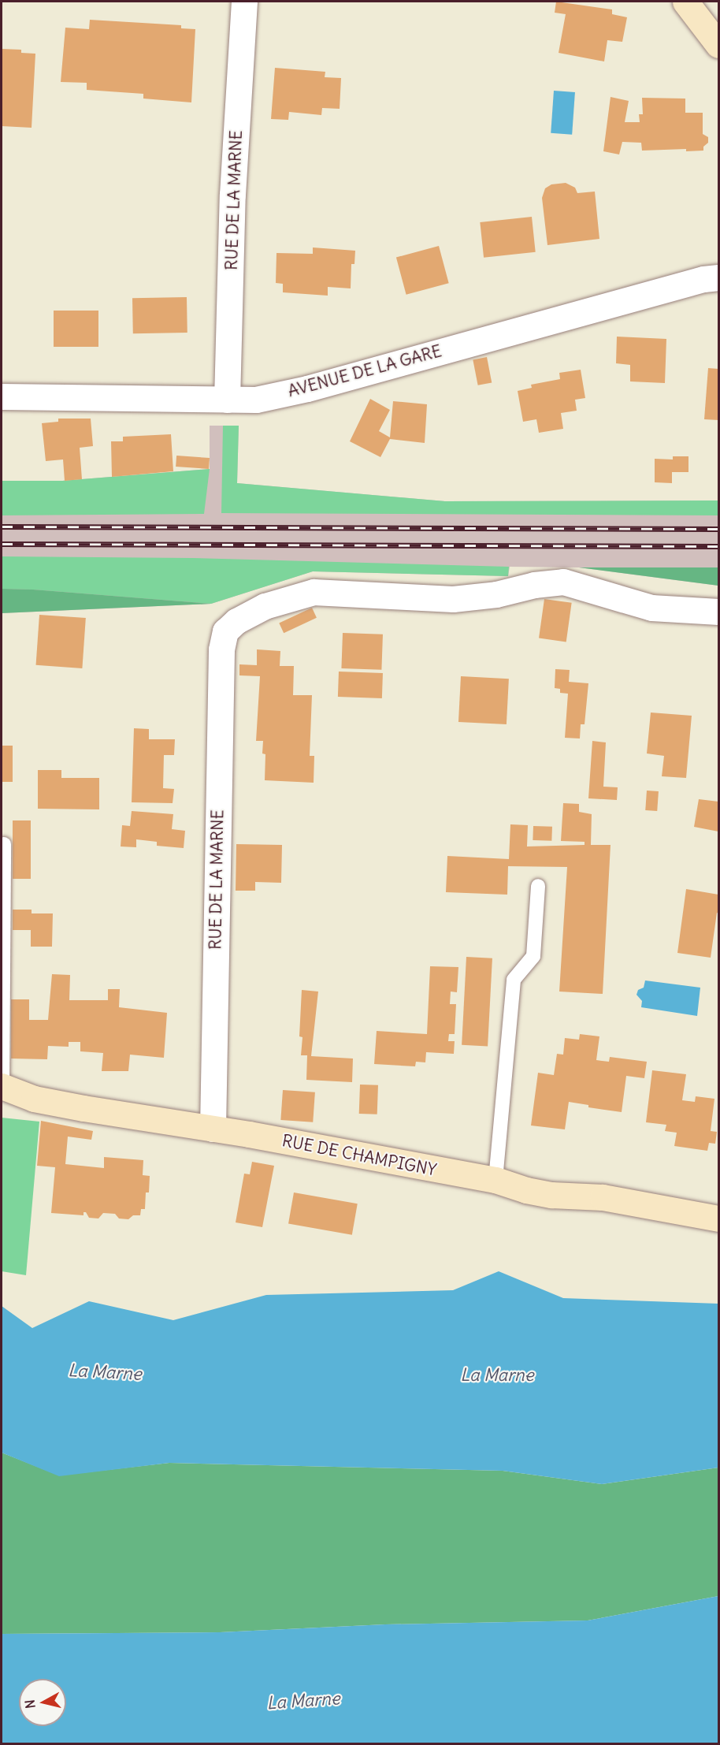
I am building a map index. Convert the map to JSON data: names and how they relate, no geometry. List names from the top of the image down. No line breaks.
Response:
{"streets":{"street":["RUE DE LA MARNE","AVENUE DE LA GARE","RUE DE CHAMPIGNY"]},"crossings":[["RUE DE LA MARNE","AVENUE DE LA GARE"],["RUE DE LA MARNE","RUE DE CHAMPIGNY"]],"water":["La Marne"],"north":"left"}
